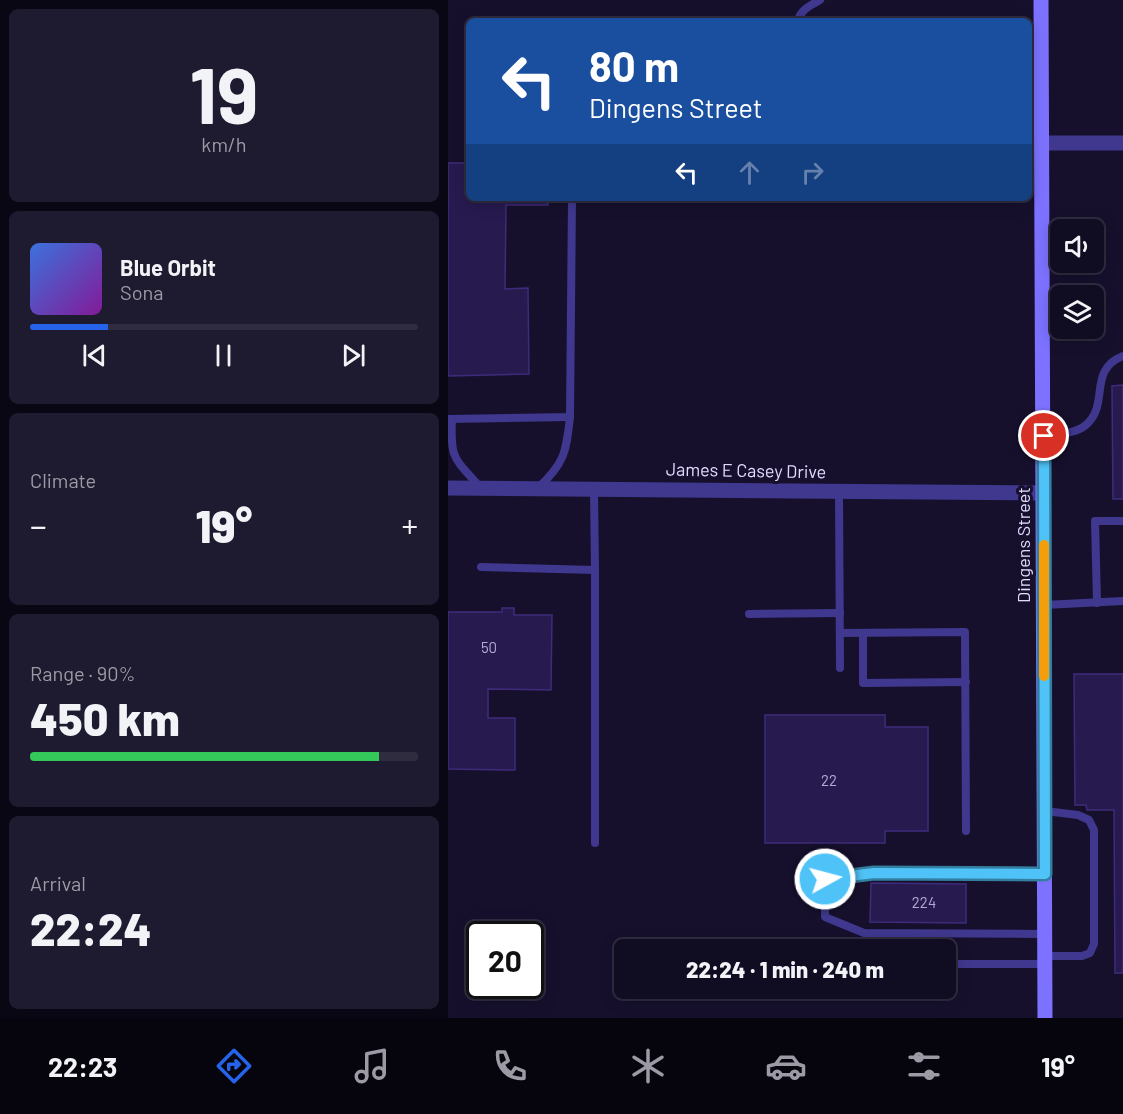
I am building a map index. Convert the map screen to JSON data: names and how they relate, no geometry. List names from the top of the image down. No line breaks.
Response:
{"streets":{"street":["James E Casey Drive","Dingens Street"]},"crossings":[["James E Casey Drive","Dingens Street"]],"house_numbers":["50","22","224"],"page":{"tile":[["19","km/h"],"Climate",["Range · 90%","450 km"],["Arrival","22:24"]],"turn":["80 m","Dingens Street"],"song":["Blue Orbit","Sona"],"heat":["−","19°","+"],"limit":"20","trip":"22:24 · 1 min · 240 m","tabs":["22:23","19°"]}}
